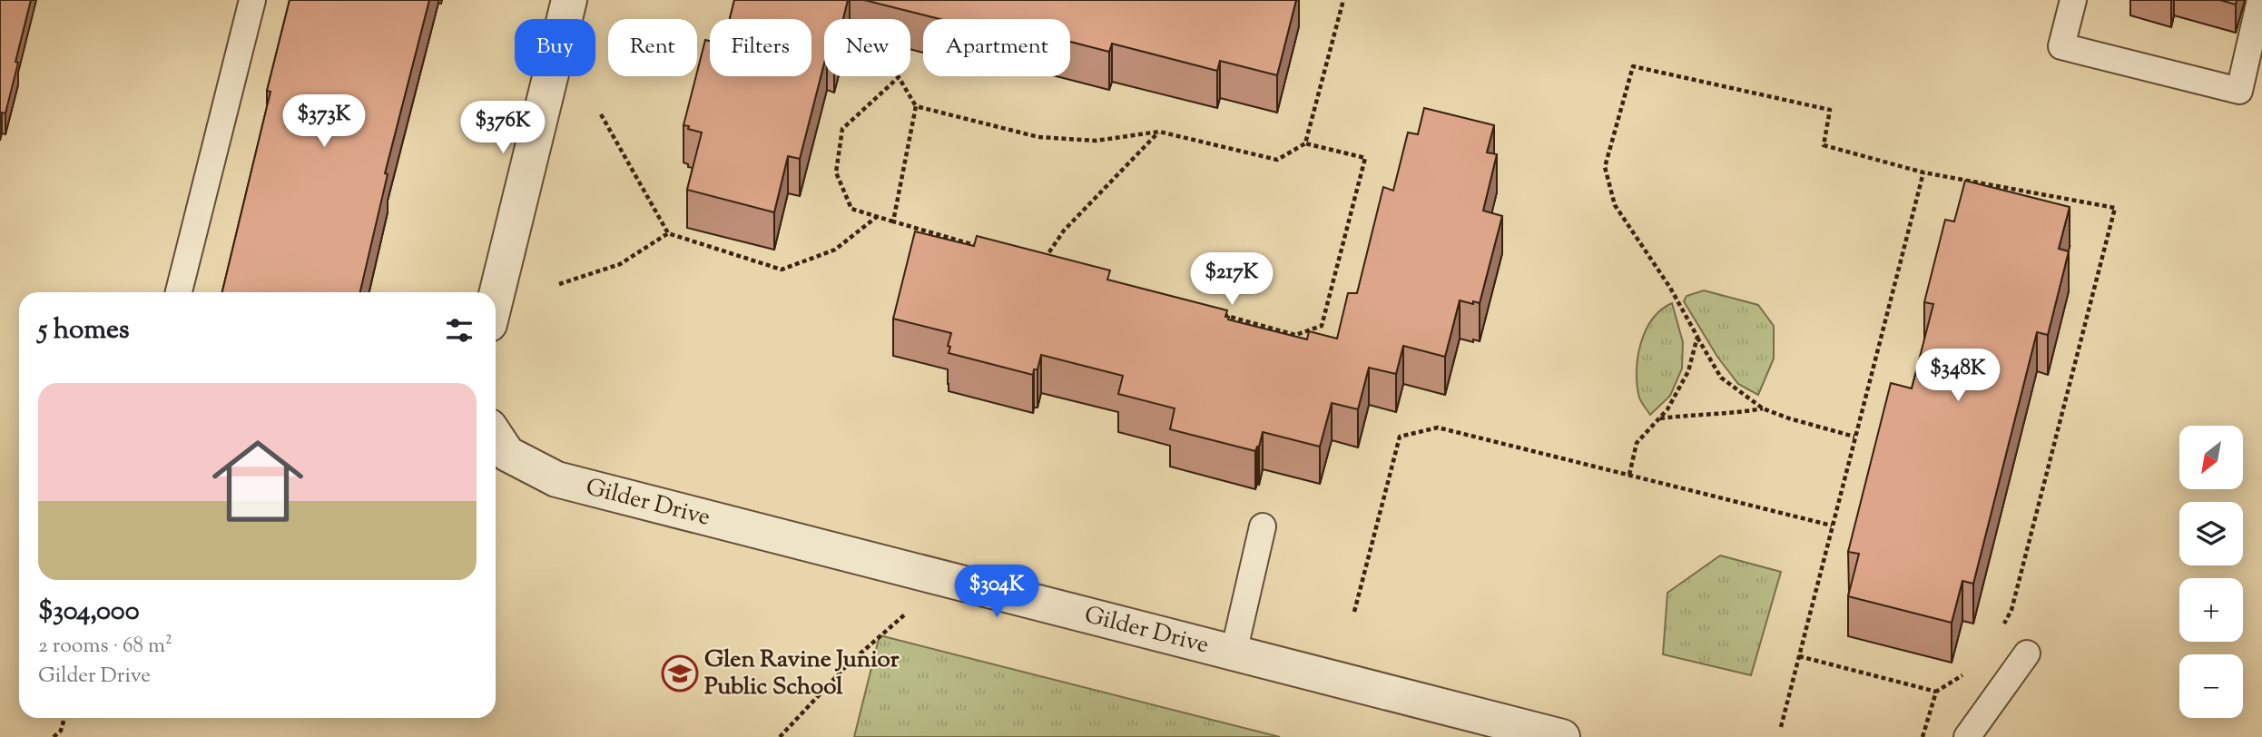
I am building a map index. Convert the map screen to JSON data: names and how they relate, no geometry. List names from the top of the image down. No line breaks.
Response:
{"streets":{"street":["Gilder Drive"]},"places":{"school or university":["Glen Ravine Junior Public School"]},"north":"bottom left","page":{"chip":["Buy","Rent","Filters","New","Apartment"],"price":["$373K","$376K","$217K","$348K","$304K"],"heading":"5 homes","list":[{"name":"$304,000","note":"2 rooms · 68 m² · Gilder Drive"}],"map_buttons":["+","−"]}}
